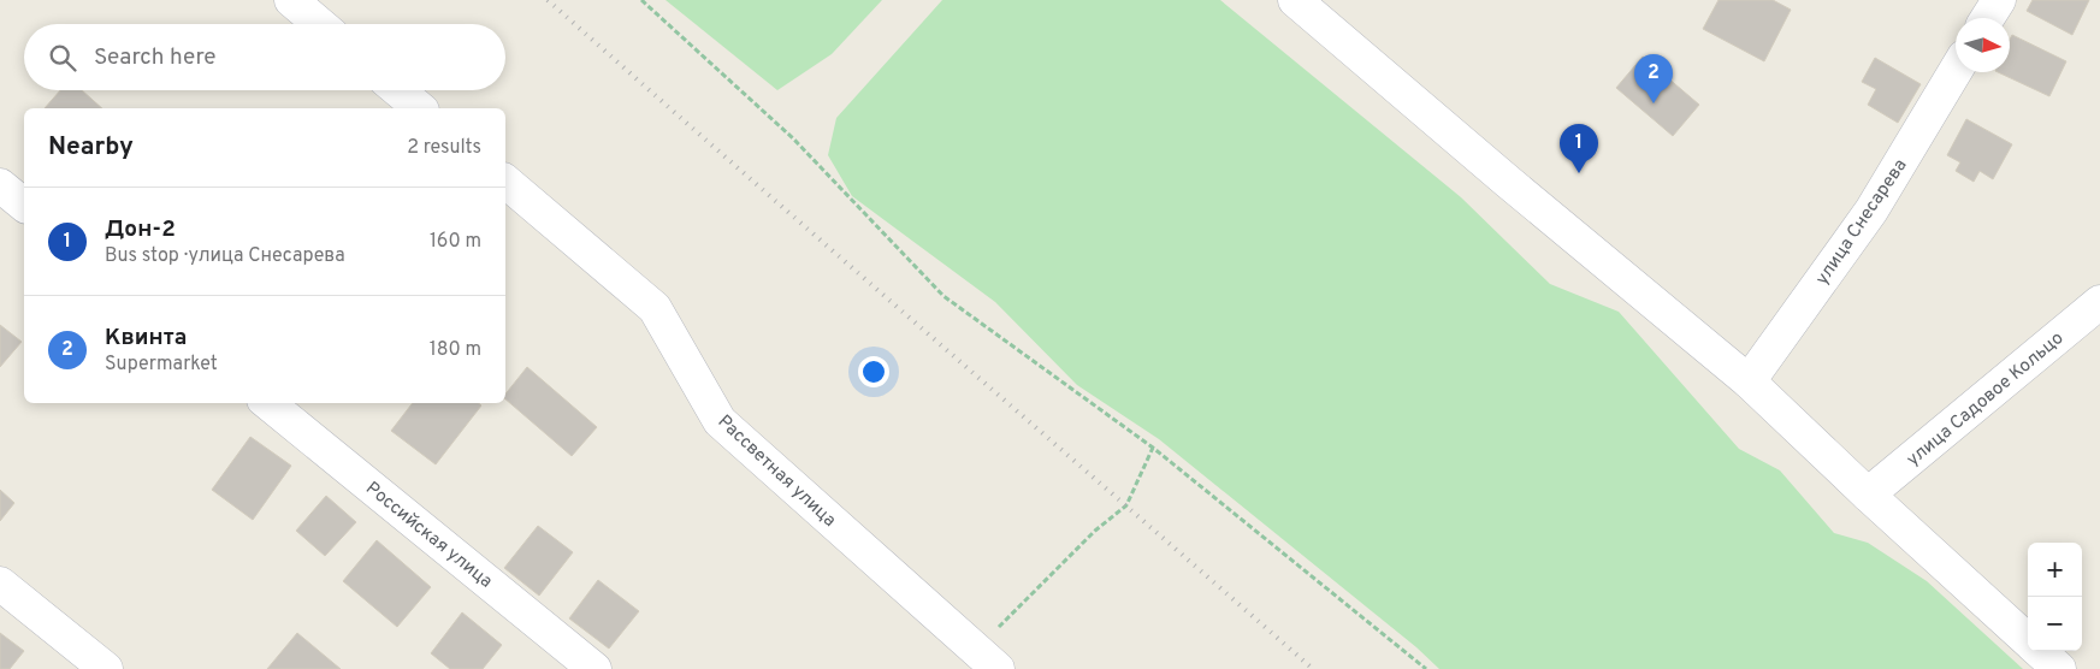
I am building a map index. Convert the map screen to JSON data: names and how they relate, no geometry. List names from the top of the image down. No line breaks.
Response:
{"streets":{"street":["улица Снесарева","улица Садовое Кольцо","Рассветная улица","Российская улица"]},"north":"right","page":{"search":"Search here","pins":["2","1"],"heading":["Nearby","2 results"],"list":[{"mark":"1","name":"Дон-2","note":"Bus stop · улица Снесарева","value":"160 m"},{"mark":"2","name":"Квинта","note":"Supermarket","value":"180 m"}],"map_buttons":["+","−"]}}
